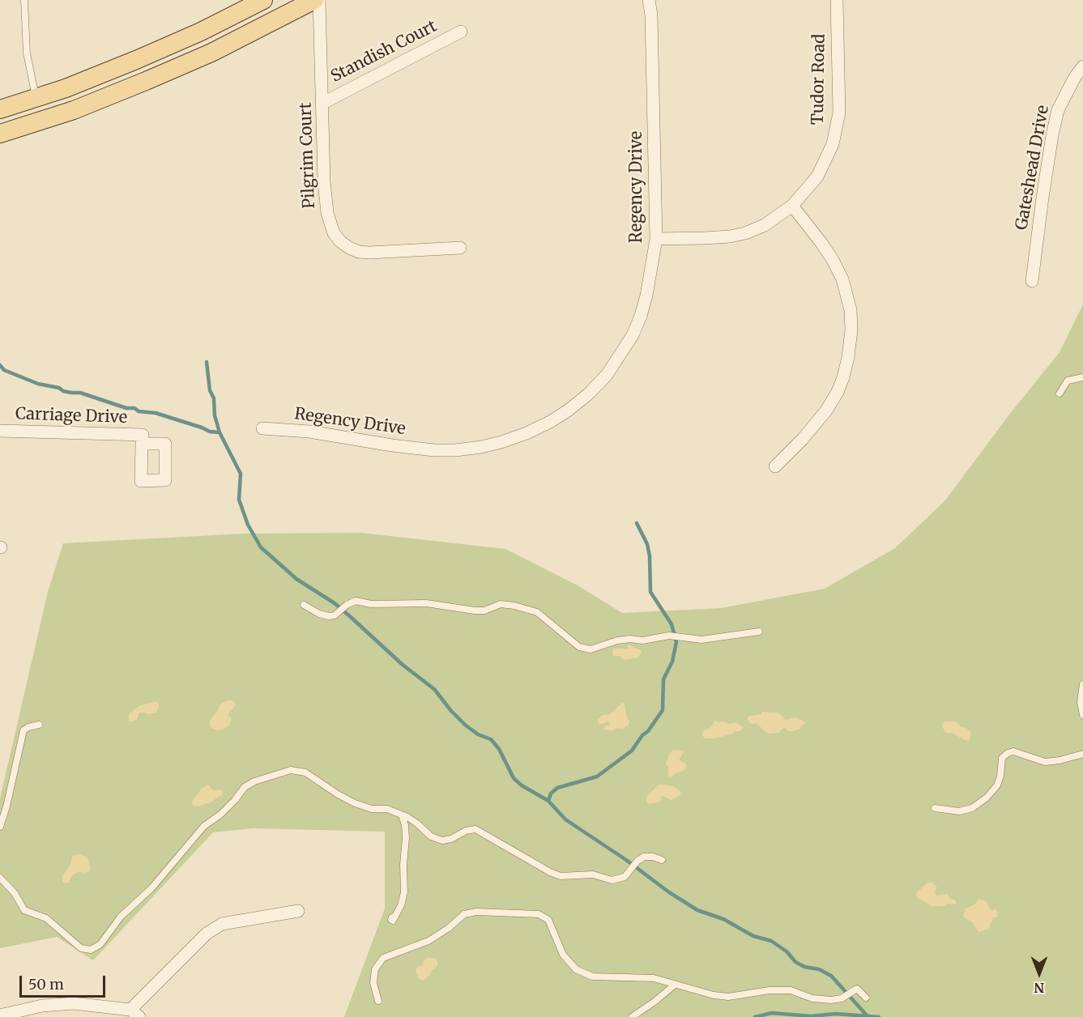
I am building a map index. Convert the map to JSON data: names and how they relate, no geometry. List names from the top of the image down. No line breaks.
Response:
{"streets":{"street":["Standish Court","Tudor Road","Pilgrim Court","Gateshead Drive","Regency Drive","Carriage Drive"]},"crossings":[["Standish Court","Pilgrim Court"],["Tudor Road","Regency Drive"]],"scale_bar":"50 m","north":"bottom"}
